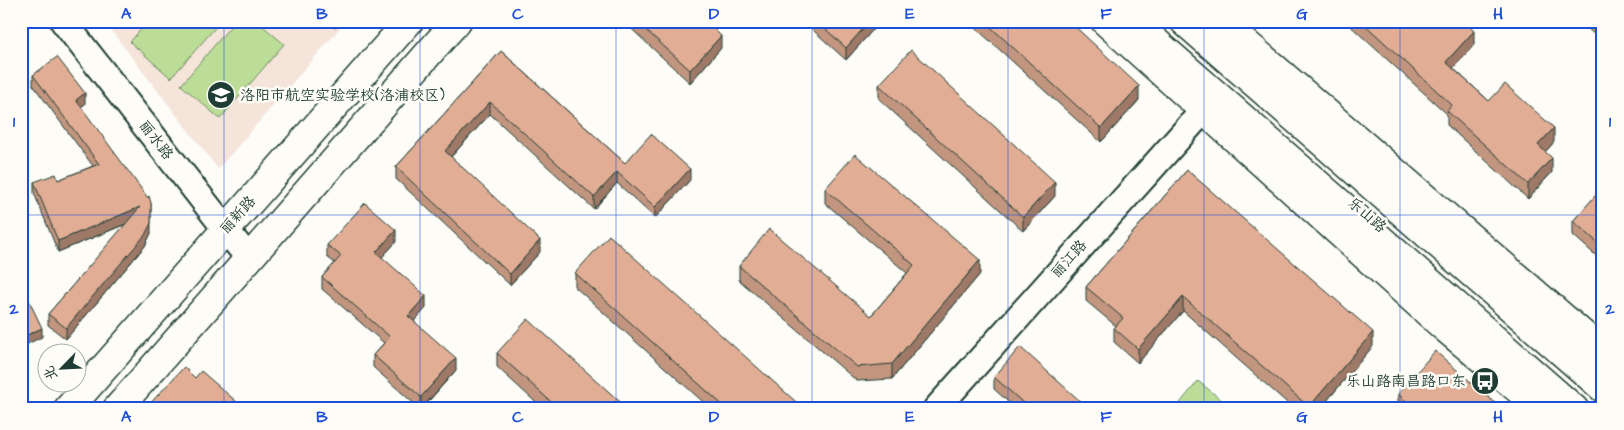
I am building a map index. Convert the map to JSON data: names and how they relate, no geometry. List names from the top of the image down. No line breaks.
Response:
{"streets":{"main road":["丽新路","乐山路"],"street":["丽水路","丽江路"]},"crossings":[["丽水路","丽新路"],["乐山路","丽江路"]],"places":{"school or university":["洛阳市航空实验学校(洛浦校区)"],"bus stop":["乐山路南昌路口东"]},"north":"bottom left","grid":{"columns":["A","B","C","D","E","F","G","H"],"rows":["1","2"]}}
